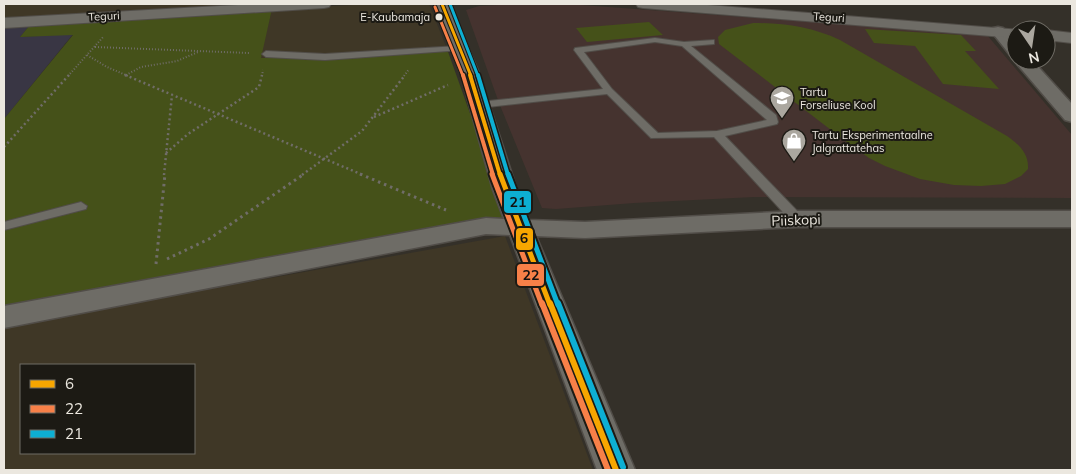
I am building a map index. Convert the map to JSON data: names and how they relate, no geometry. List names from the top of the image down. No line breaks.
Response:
{"streets":{"street":["Teguri","Piiskopi"]},"places":{"other":["E-Kaubamaja"],"school or university":["Tartu Forseliuse Kool"],"shop":["Tartu Eksperimentaalne Jalgrattatehas"]},"lines":["transit line 6","transit line 21","transit line 22"],"legend":["6","22","21"],"north":"bottom"}
